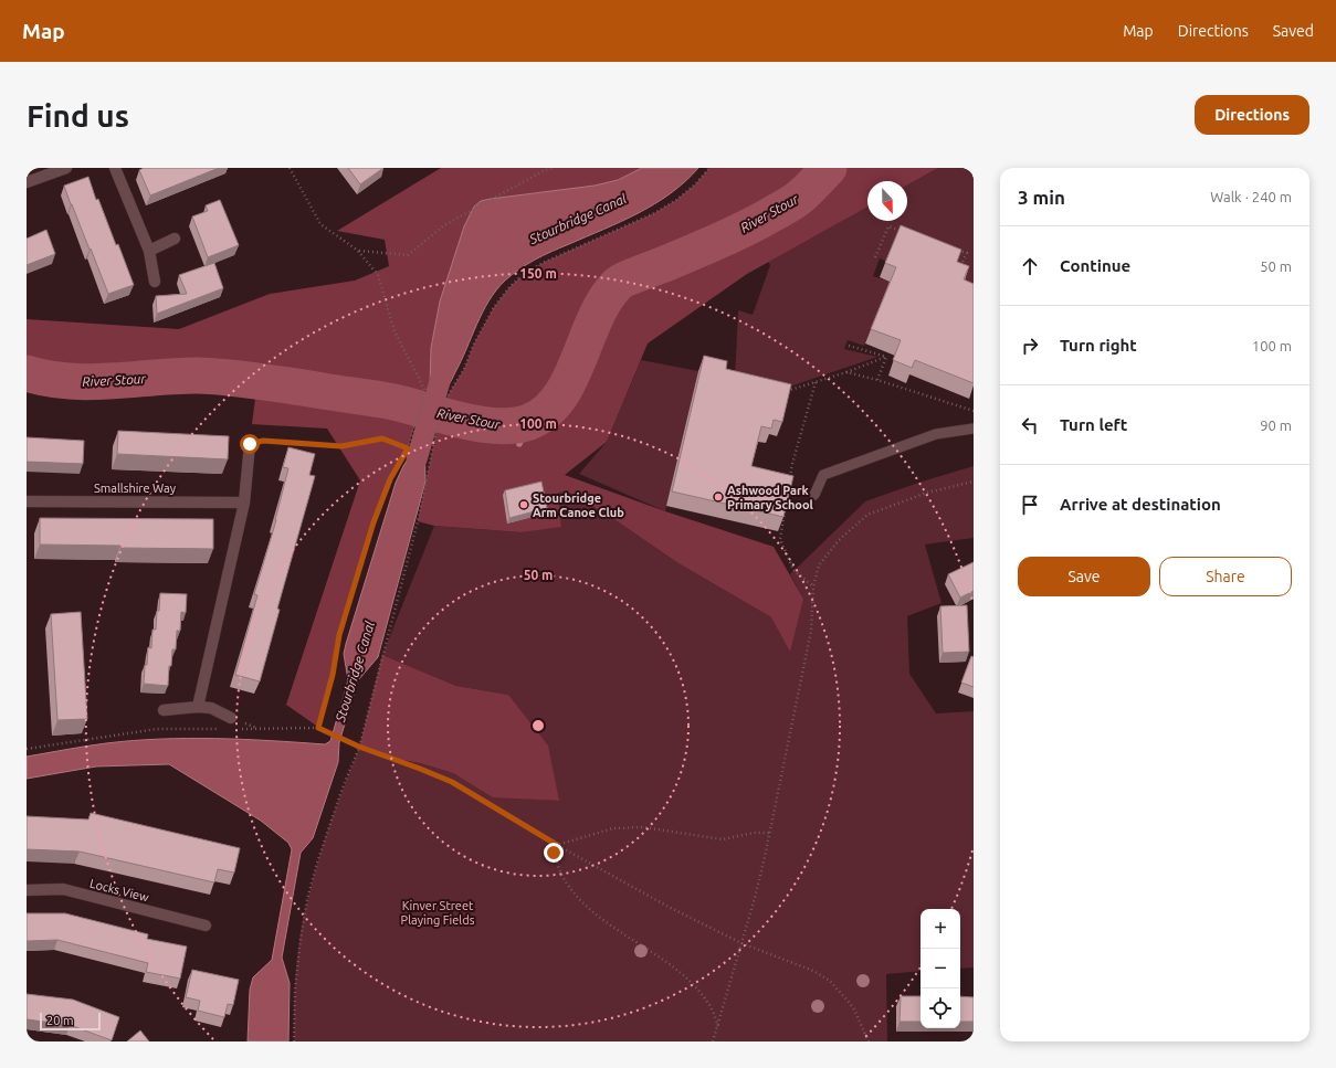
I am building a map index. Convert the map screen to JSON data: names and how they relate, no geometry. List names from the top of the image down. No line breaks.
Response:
{"streets":{"street":["Smallshire Way","Locks View"]},"water":["River Stour","Stourbridge Canal"],"parks":["Kinver Street Playing Fields"],"places":["Ashwood Park Primary School","Stourbridge Arm Canoe Club"],"scale_bar":"20 m","north":"bottom","page":{"header":"Map","nav":["Map","Directions","Saved"],"buttons":["Directions",["Save","Share"]],"title":"Find us","heading":["3 min","Walk · 240 m"],"list":[["Continue","50 m"],["Turn right","100 m"],["Turn left","90 m"],"Arrive at destination"],"map_buttons":["+","−"],"scale":"20 m"},"rings":["150 m","100 m","50 m"]}
